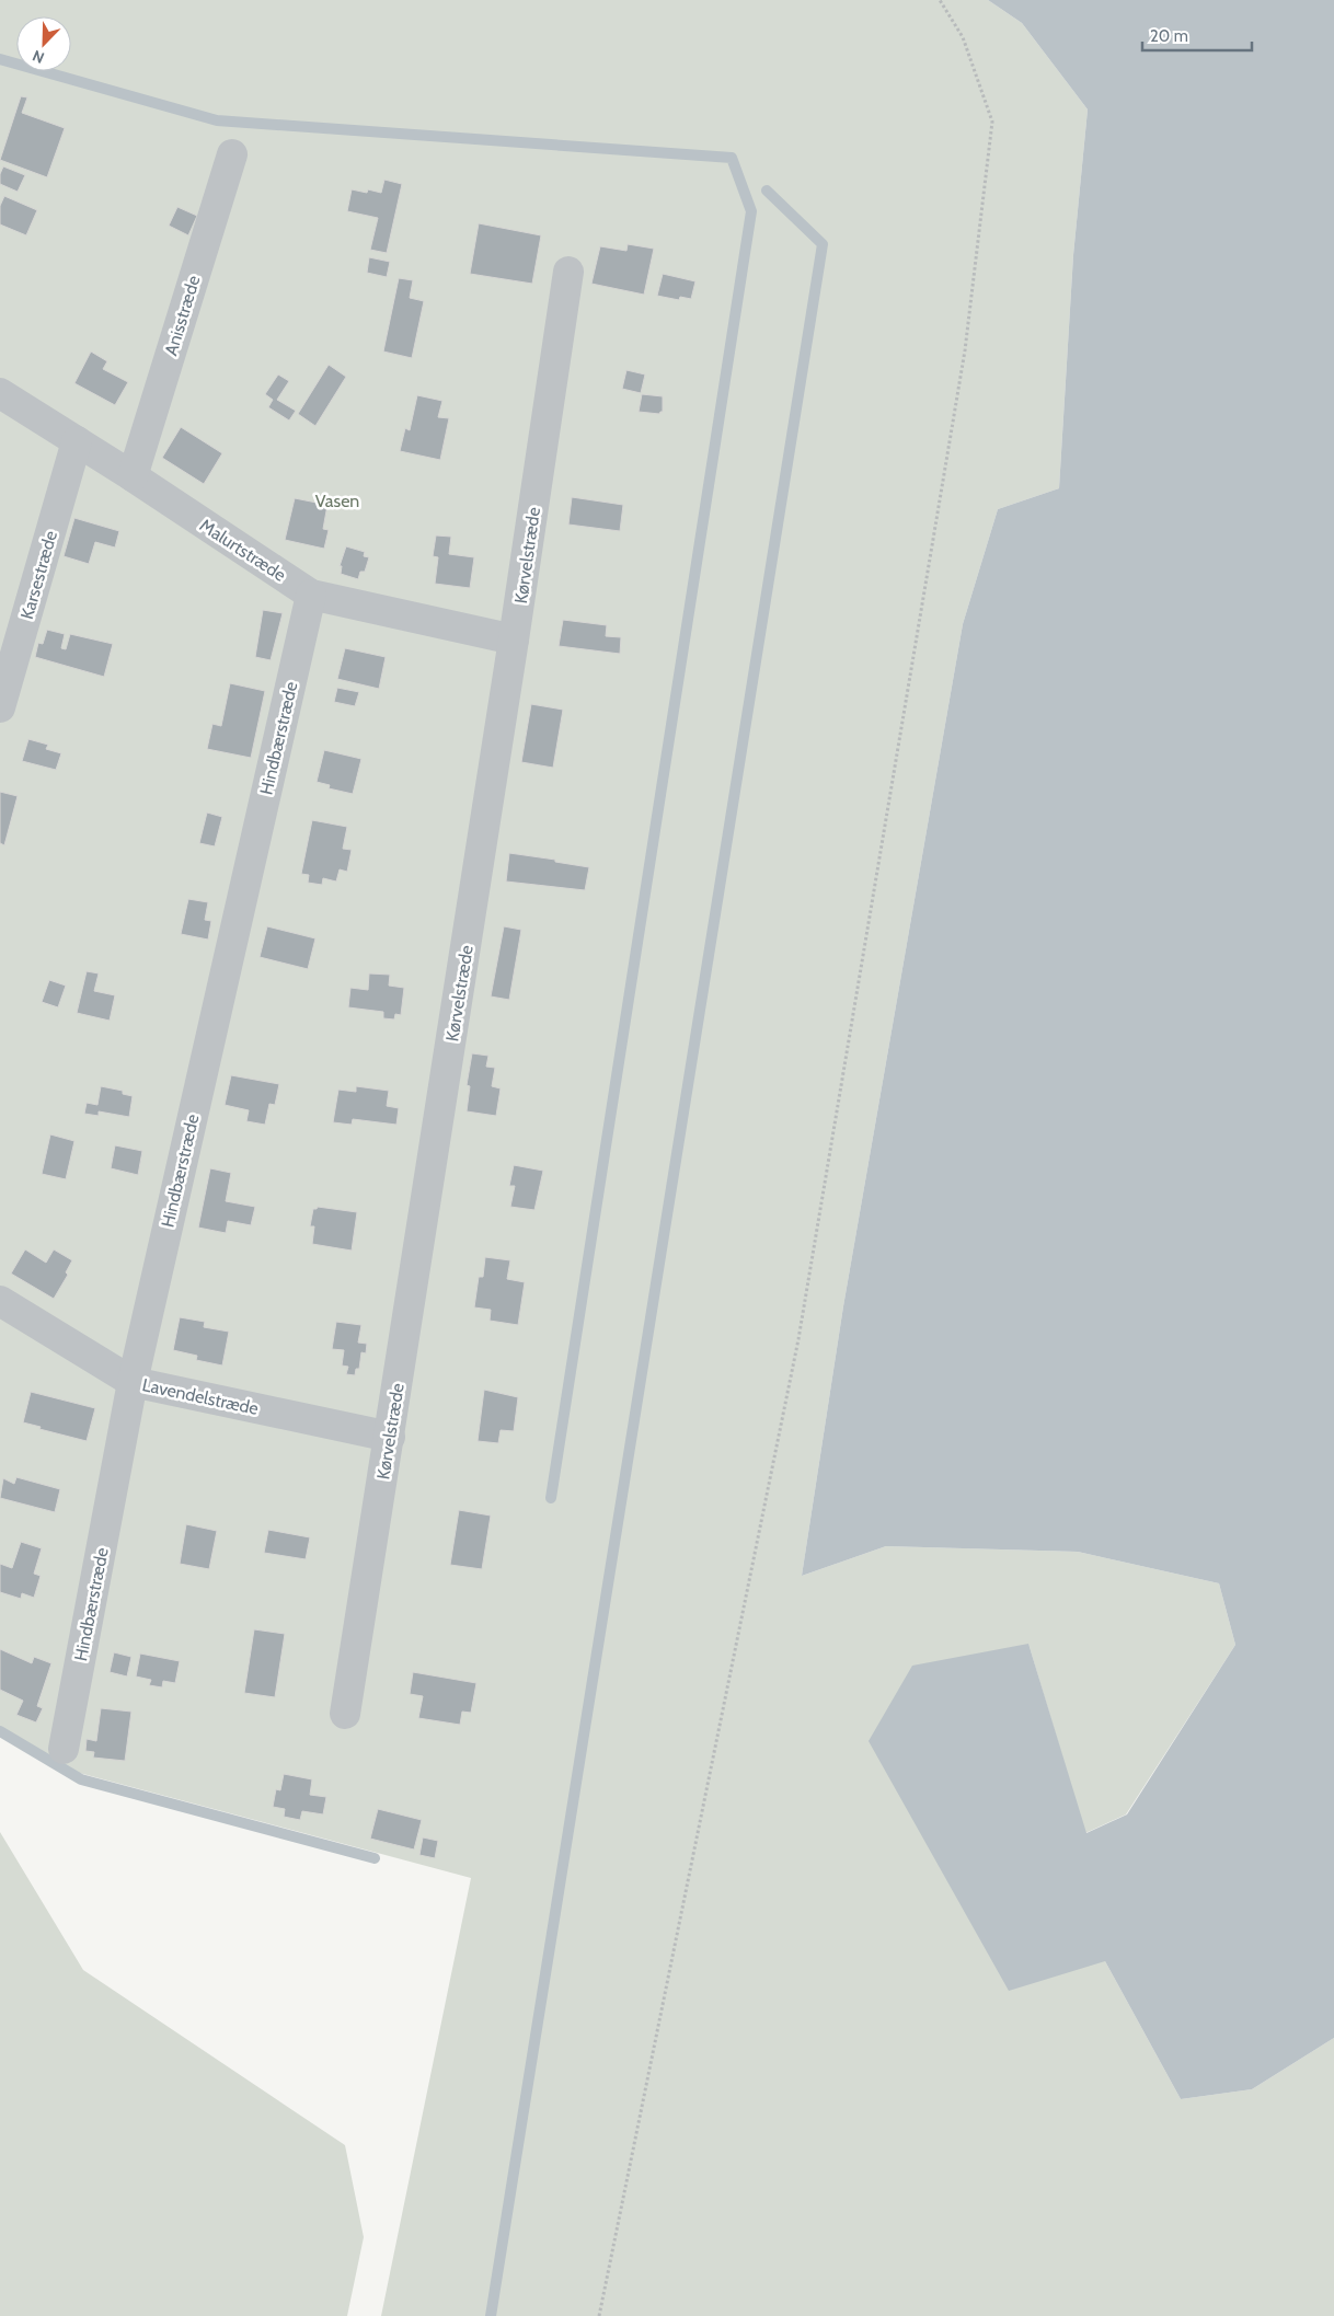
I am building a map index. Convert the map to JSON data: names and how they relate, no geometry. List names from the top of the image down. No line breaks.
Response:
{"streets":{"lane":["Anisstræde","Malurtstræde","Kørvelstræde","Karsestræde","Hindbærstræde","Lavendelstræde"]},"crossings":[["Anisstræde","Malurtstræde"],["Malurtstræde","Kørvelstræde"],["Malurtstræde","Karsestræde"],["Malurtstræde","Hindbærstræde"],["Kørvelstræde","Lavendelstræde"],["Hindbærstræde","Lavendelstræde"]],"parks":["Vasen"],"scale_bar":"20 m","north":"bottom left"}
